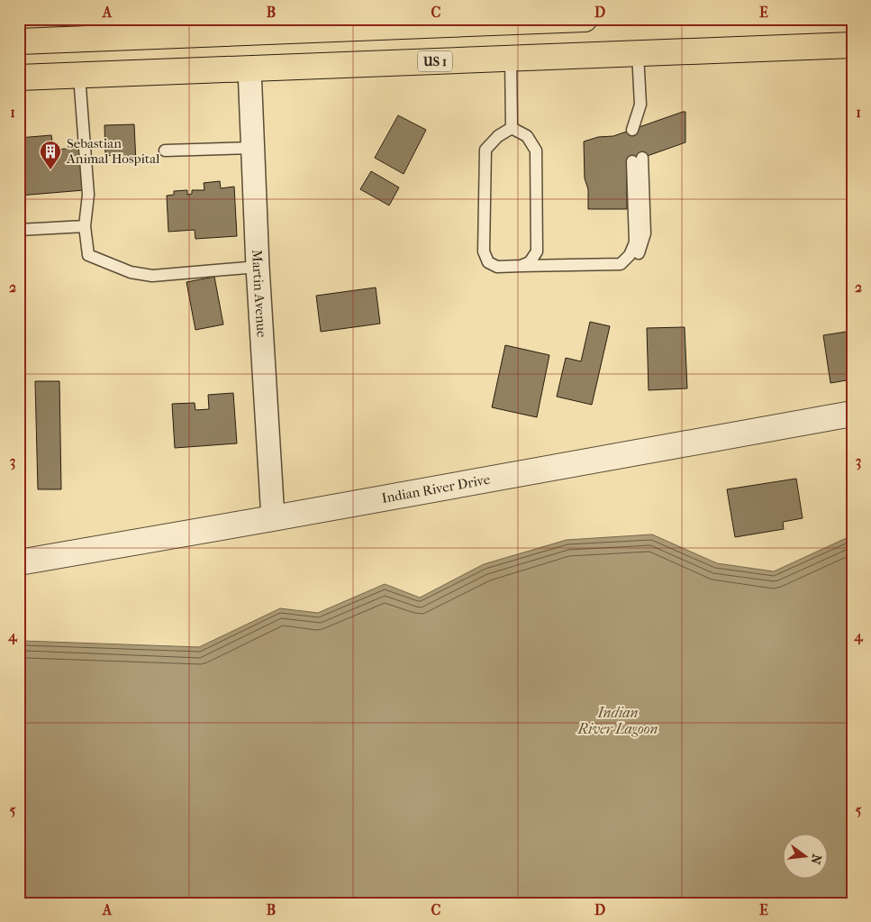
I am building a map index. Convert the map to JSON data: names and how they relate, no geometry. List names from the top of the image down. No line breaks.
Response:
{"streets":{"main road":["US 1"],"street":["Martin Avenue","Indian River Drive"]},"crossings":[["US 1","Martin Avenue"],["Martin Avenue","Indian River Drive"]],"water":["Indian River Lagoon"],"places":{"building":["Sebastian Animal Hospital"]},"north":"right","grid":{"columns":["A","B","C","D","E"],"rows":["1","2","3","4","5"]}}
